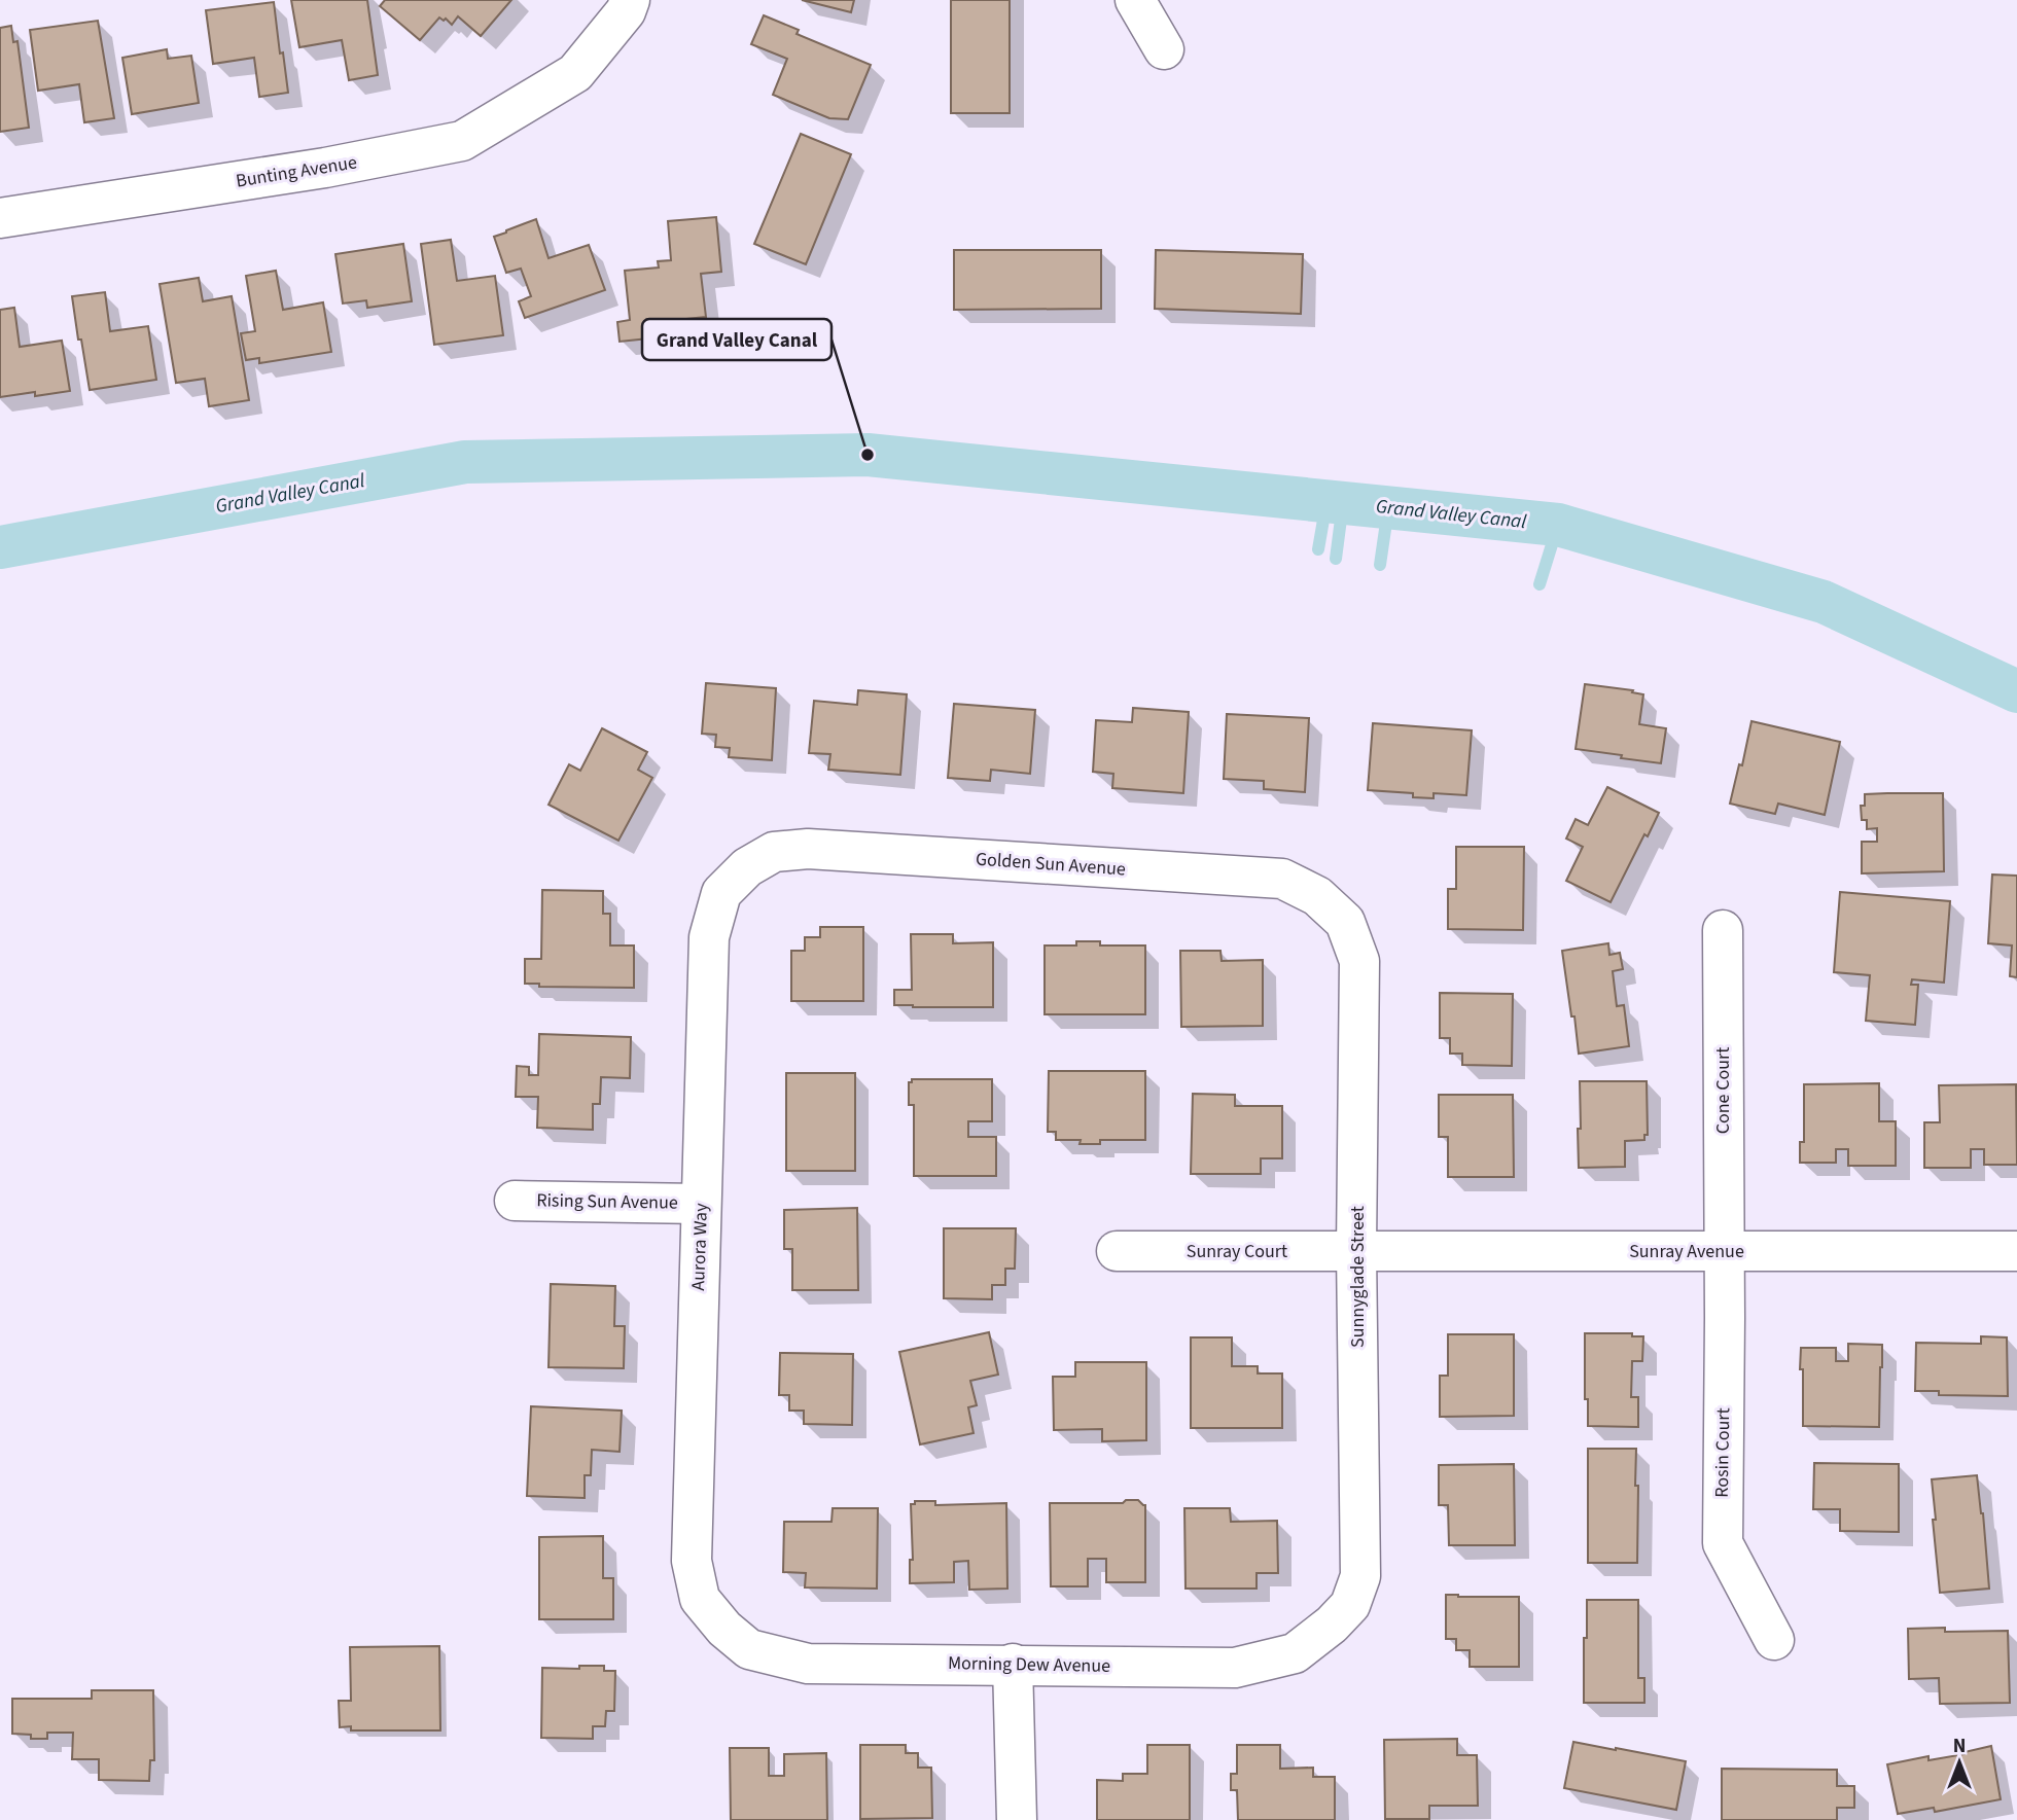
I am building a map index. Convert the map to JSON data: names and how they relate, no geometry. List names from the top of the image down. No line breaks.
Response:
{"streets":{"street":["Bunting Avenue","Golden Sun Avenue","Cone Court","Rising Sun Avenue","Aurora Way","Sunray Court","Sunray Avenue","Sunnyglade Street","Rosin Court","Morning Dew Avenue"]},"crossings":[["Golden Sun Avenue","Aurora Way"],["Golden Sun Avenue","Sunnyglade Street"],["Cone Court","Sunray Avenue"],["Cone Court","Rosin Court"],["Rising Sun Avenue","Aurora Way"],["Aurora Way","Morning Dew Avenue"],["Sunray Court","Sunray Avenue"],["Sunray Court","Sunnyglade Street"],["Sunray Avenue","Sunnyglade Street"],["Sunray Avenue","Rosin Court"],["Sunnyglade Street","Morning Dew Avenue"]],"water":["Grand Valley Canal"],"places":["Grand Valley Canal"],"north":"top"}
